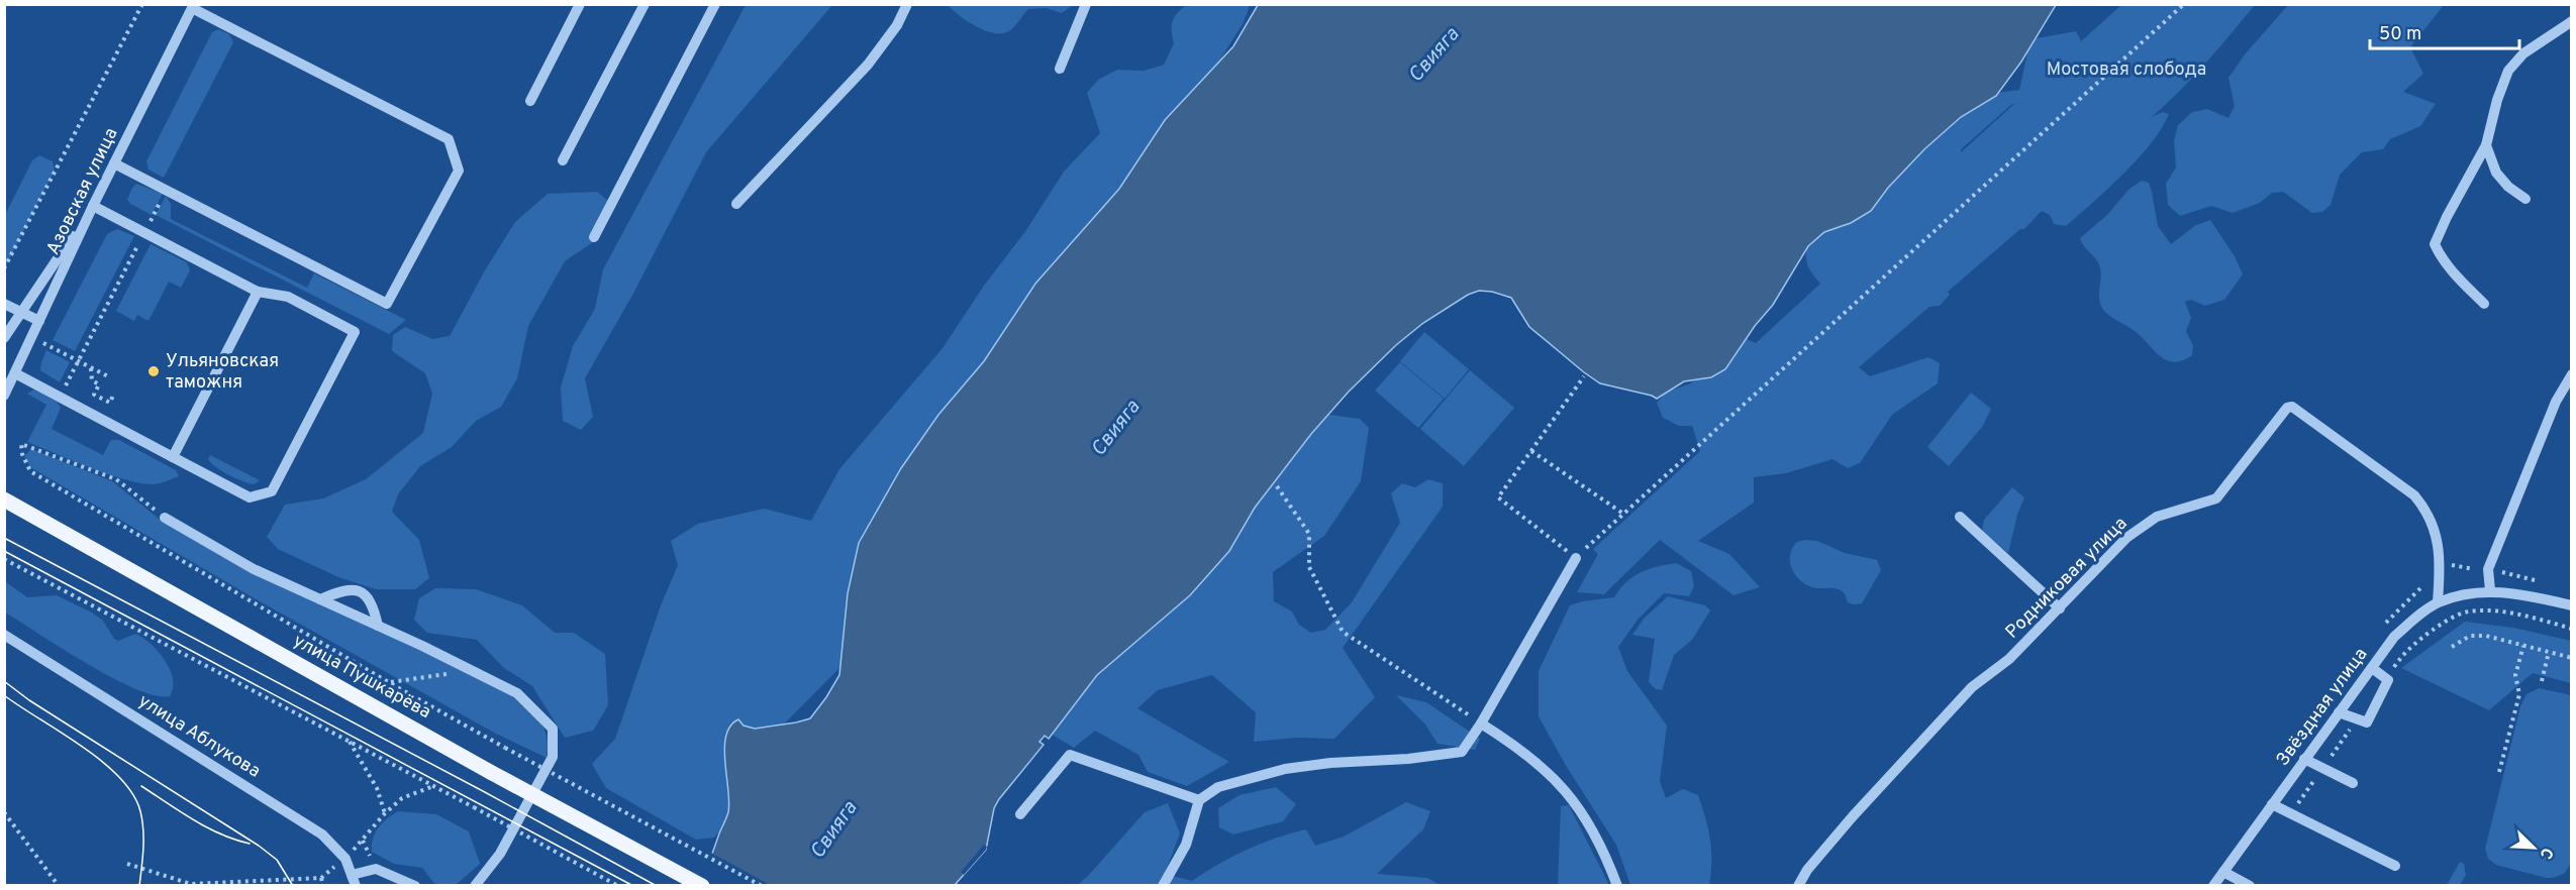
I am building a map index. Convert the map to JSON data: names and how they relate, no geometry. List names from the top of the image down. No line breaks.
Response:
{"streets":{"main road":["улица Пушкарёва"],"street":["Азовская улица","Родниковая улица","Звёздная улица","улица Аблукова"]},"crossings":[["Родниковая улица","Звёздная улица"]],"water":["Свияга"],"parks":["Мостовая слобода"],"places":["Ульяновская таможня"],"scale_bar":"50 m","north":"bottom right"}
